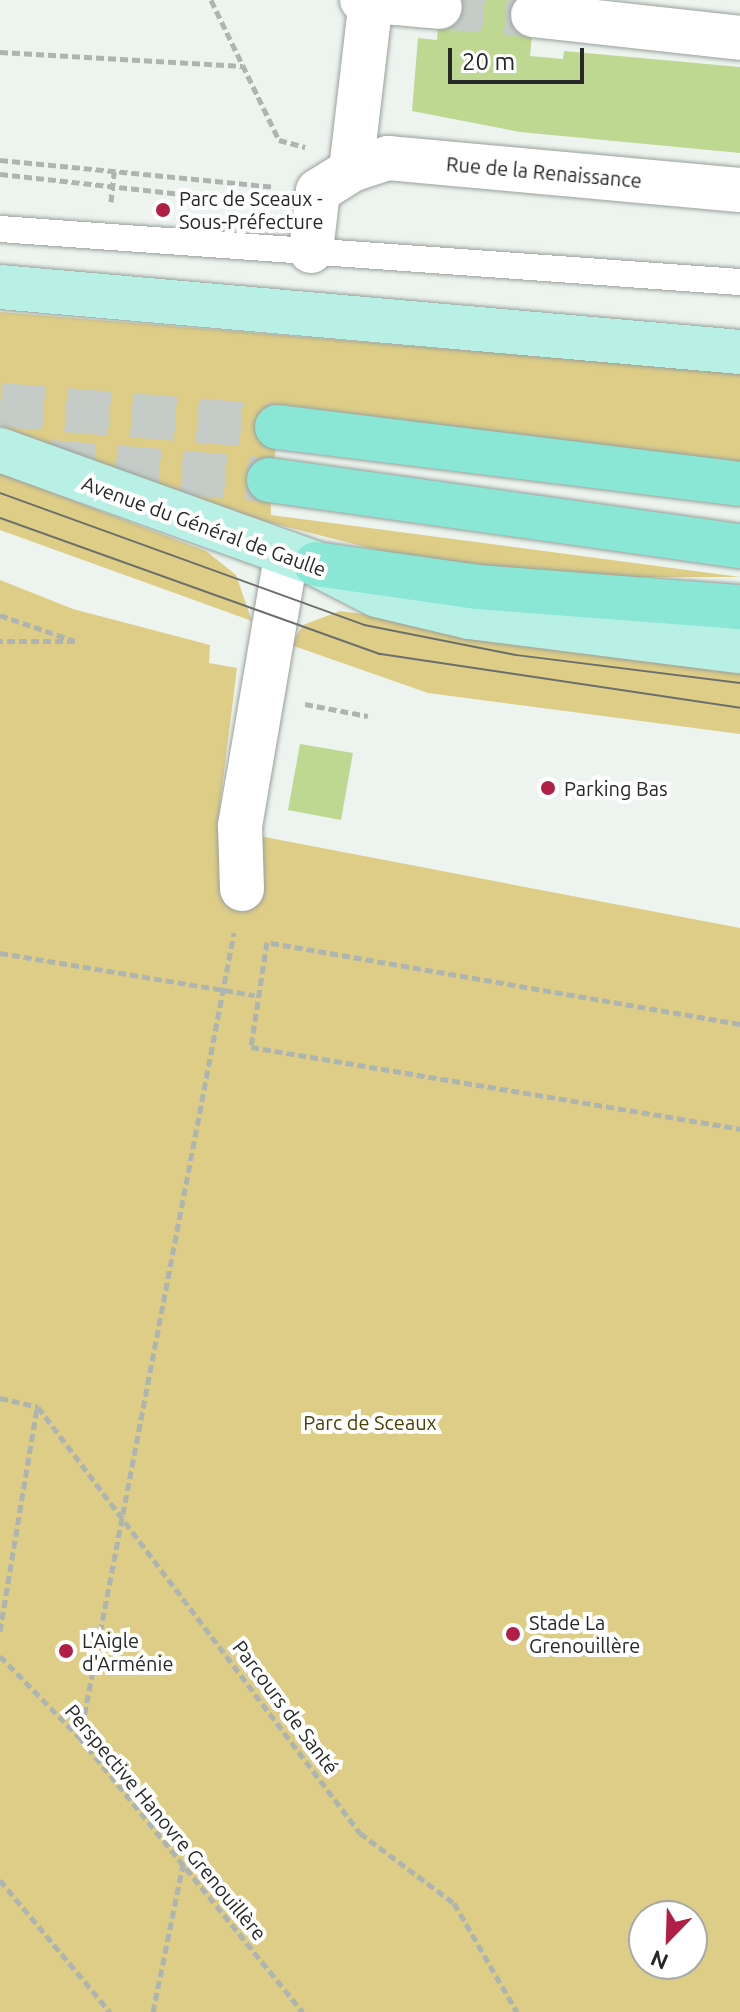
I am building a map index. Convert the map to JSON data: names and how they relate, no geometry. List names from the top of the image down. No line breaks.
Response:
{"streets":{"main road":["Avenue du Général de Gaulle"],"street":["Rue de la Renaissance"],"path":["Parcours de Santé","Perspective Hanovre Grenouillère"]},"parks":["Parc de Sceaux"],"places":["Parc de Sceaux - Sous-Préfecture","Parking Bas","Stade La Grenouillère","L'Aigle d'Arménie"],"scale_bar":"20 m","north":"bottom left"}
